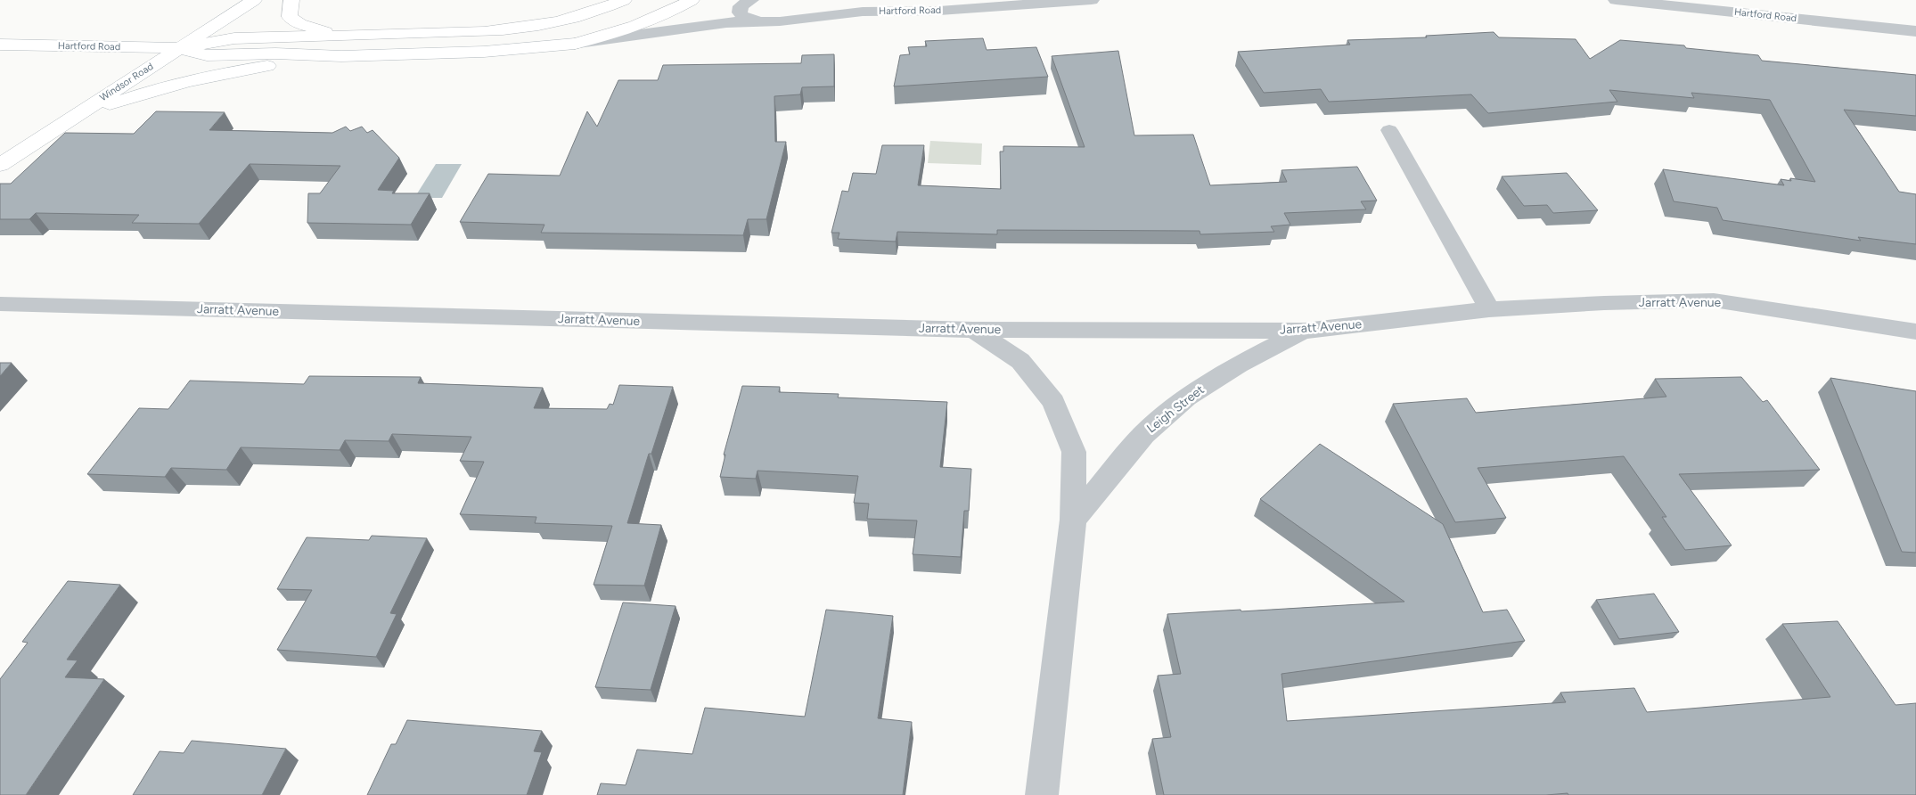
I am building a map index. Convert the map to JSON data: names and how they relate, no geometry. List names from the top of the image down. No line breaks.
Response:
{"streets":{"main road":["Hartford Road","Windsor Road"],"street":["Jarratt Avenue","Leigh Street"]},"crossings":[["Hartford Road","Windsor Road"],["Jarratt Avenue","Leigh Street"]]}
